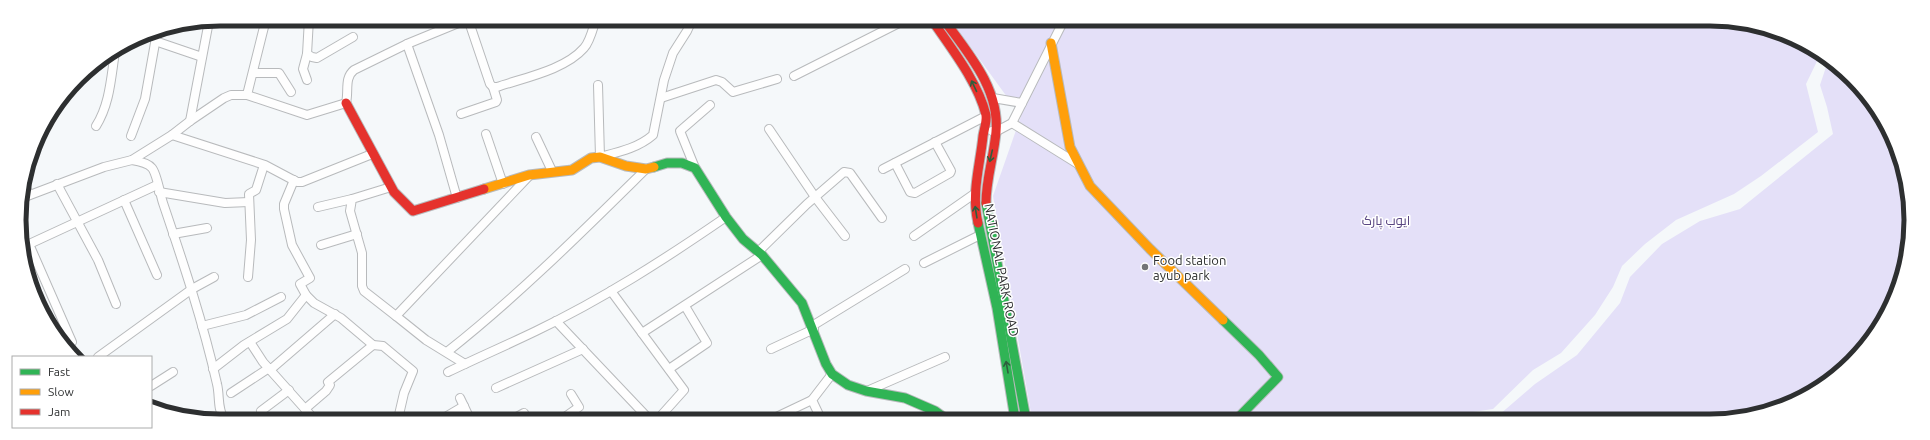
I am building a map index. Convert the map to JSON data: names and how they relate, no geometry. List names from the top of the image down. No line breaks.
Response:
{"streets":{"street":["NATIONAL PARK ROAD"]},"parks":["ایوب پارک"],"places":["Food station ayub park"],"legend":["Fast","Slow","Jam"]}
